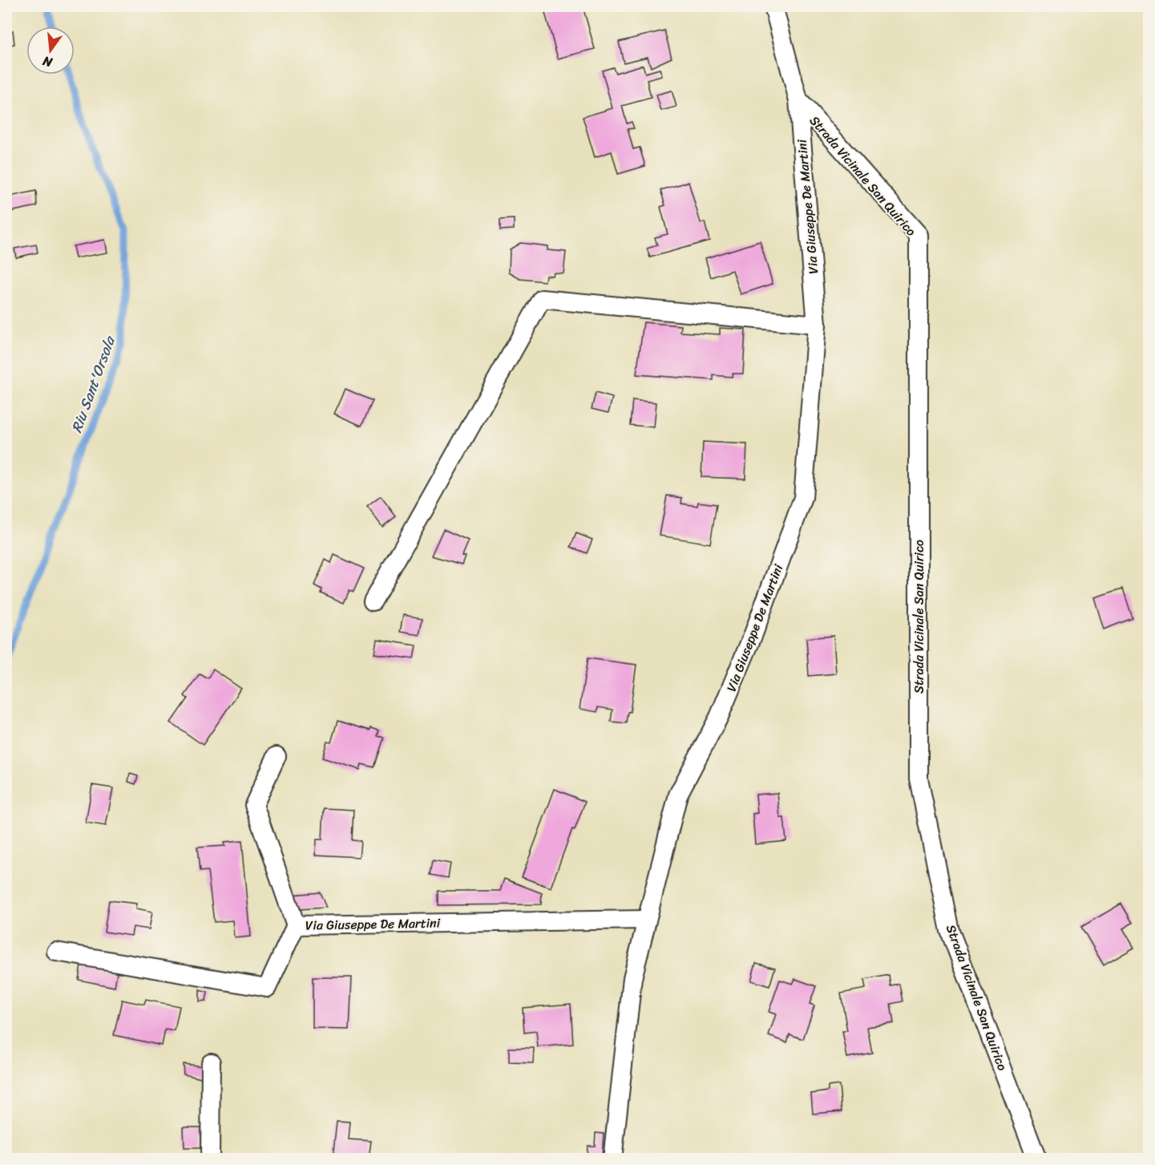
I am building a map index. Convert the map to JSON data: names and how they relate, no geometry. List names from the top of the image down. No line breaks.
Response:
{"streets":{"street":["Strada Vicinale San Quirico","Via Giuseppe De Martini"]},"crossings":[["Strada Vicinale San Quirico","Via Giuseppe De Martini"]],"water":["Riu Sant'Orsola"],"north":"bottom"}
